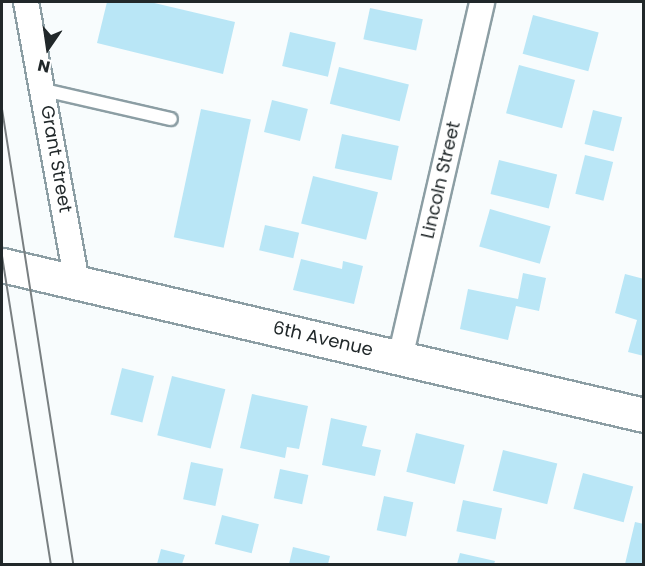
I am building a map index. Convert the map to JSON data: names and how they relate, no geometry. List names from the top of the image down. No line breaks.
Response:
{"streets":{"street":["Grant Street","Lincoln Street","6th Avenue"]},"crossings":[["Grant Street","6th Avenue"],["Lincoln Street","6th Avenue"]],"north":"bottom"}
